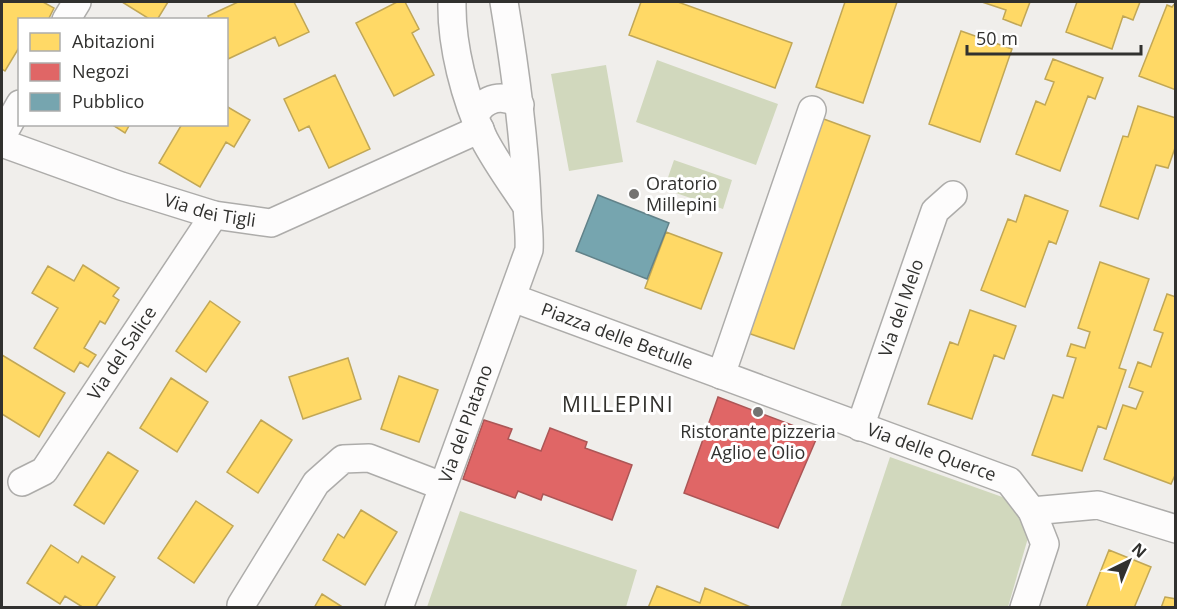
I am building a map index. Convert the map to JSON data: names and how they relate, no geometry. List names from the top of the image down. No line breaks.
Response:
{"streets":{"street":["Via dei Tigli","Via del Melo","Piazza delle Betulle","Via del Salice","Via del Platano","Via delle Querce"]},"crossings":[["Via dei Tigli","Via del Salice"],["Via del Melo","Via delle Querce"],["Piazza delle Betulle","Via del Platano"],["Piazza delle Betulle","Via delle Querce"]],"districts":["MILLEPINI"],"places":["Oratorio Millepini","Ristorante pizzeria Aglio e Olio"],"legend":["Abitazioni","Negozi","Pubblico"],"scale_bar":"50 m","north":"top right"}
